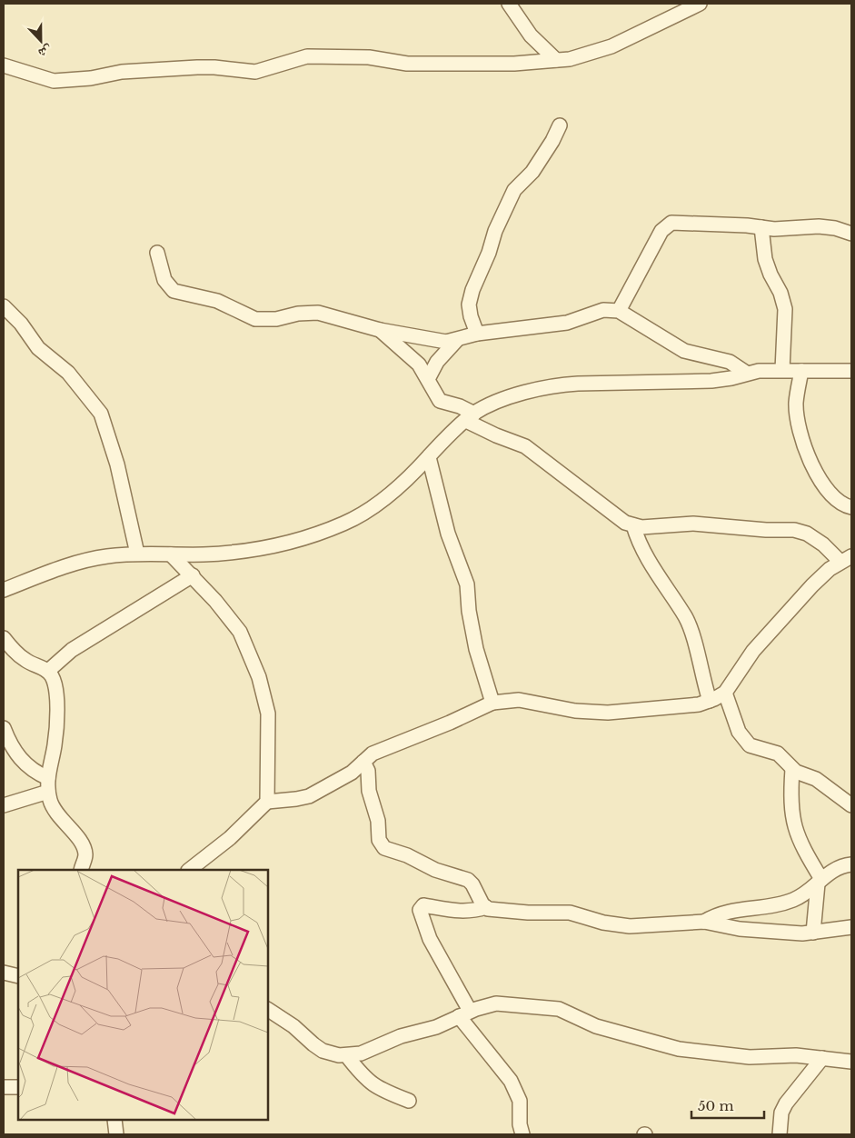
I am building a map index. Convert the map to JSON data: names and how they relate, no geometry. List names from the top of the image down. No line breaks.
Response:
{"scale_bar":"50 m","north":"bottom"}
